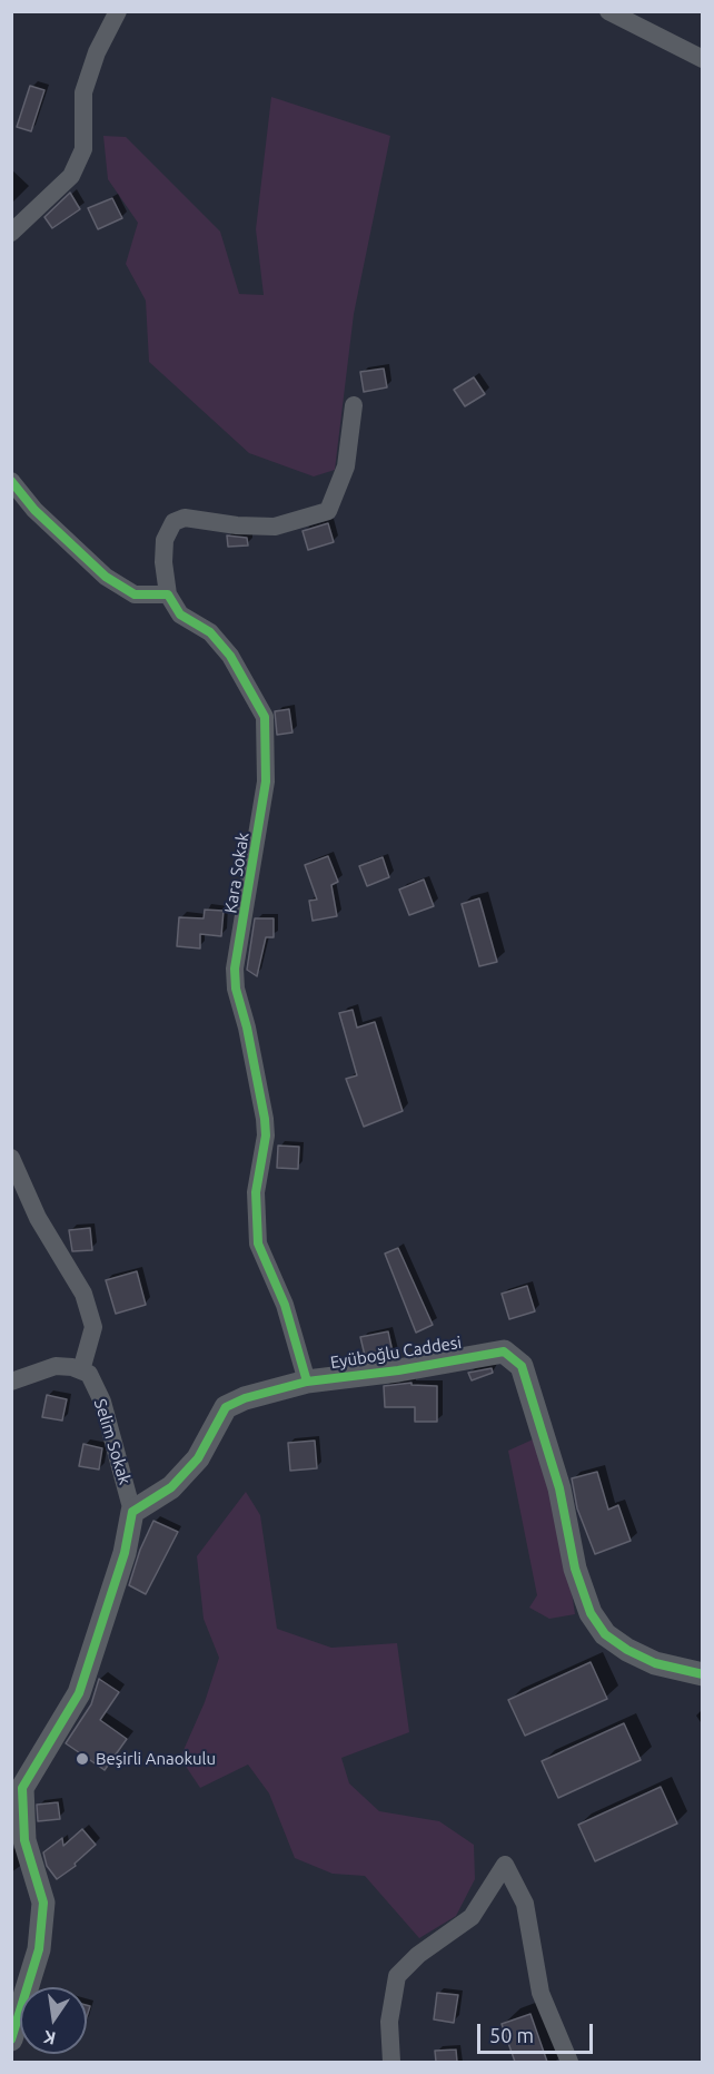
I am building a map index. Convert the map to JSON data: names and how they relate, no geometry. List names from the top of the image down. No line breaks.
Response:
{"streets":{"street":["Kara Sokak","Eyüboğlu Caddesi","Selim Sokak"]},"crossings":[["Kara Sokak","Eyüboğlu Caddesi"],["Eyüboğlu Caddesi","Selim Sokak"]],"places":["Beşirli Anaokulu"],"scale_bar":"50 m","north":"bottom"}
